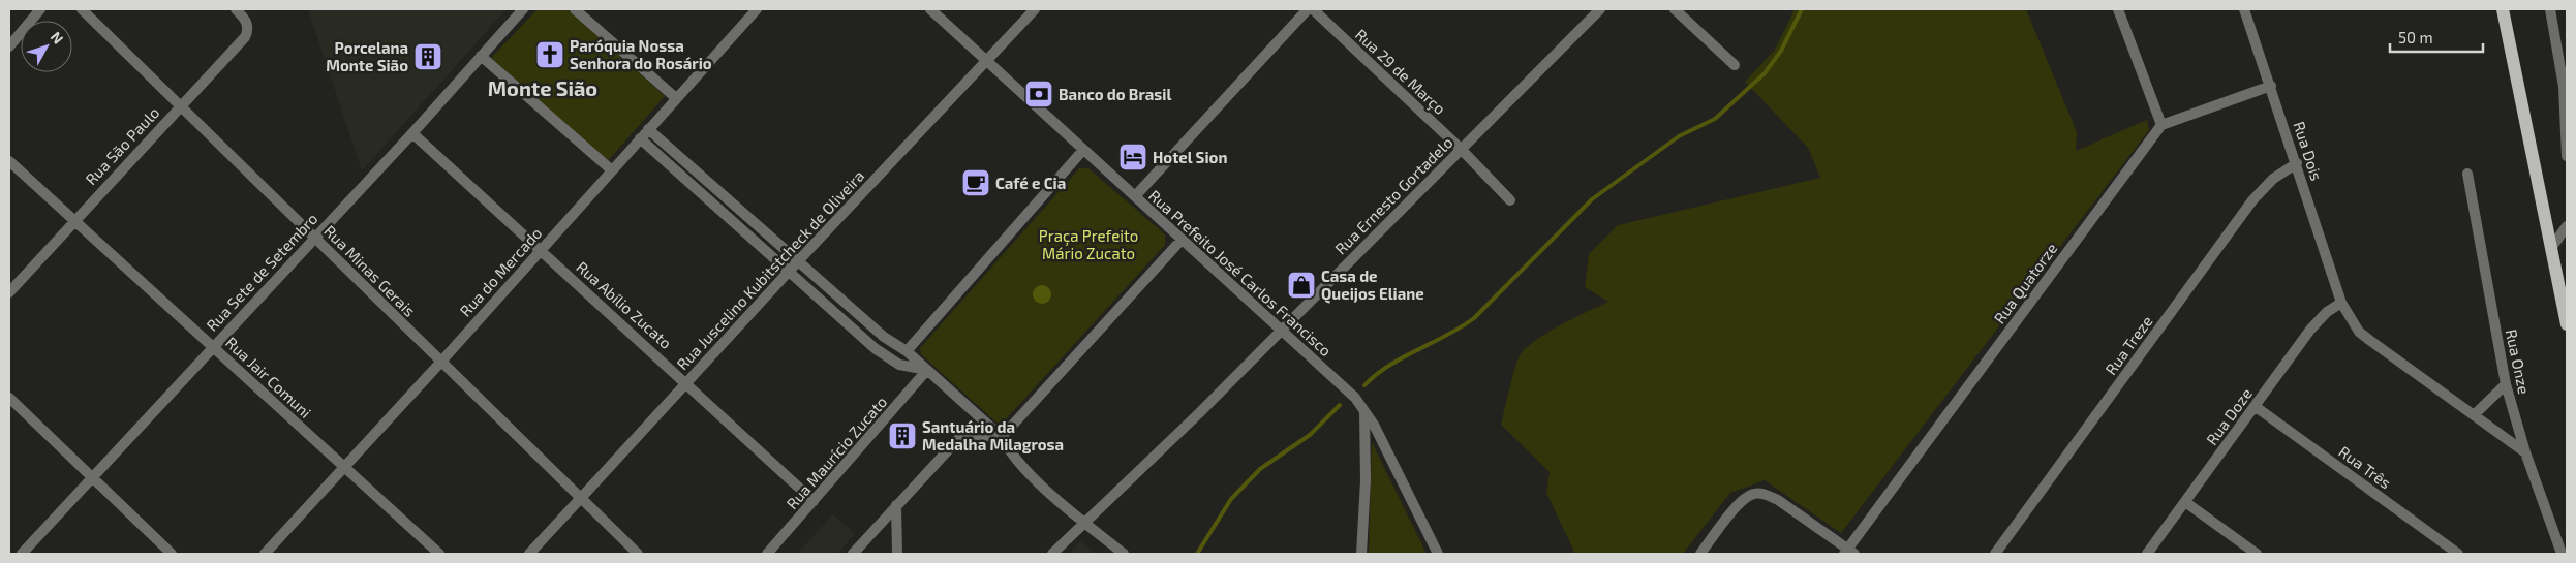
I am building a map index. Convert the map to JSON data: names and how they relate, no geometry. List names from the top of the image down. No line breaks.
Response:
{"streets":{"street":["Rua 29 de Março","Rua São Paulo","Rua Dois","Rua Ernesto Gortadelo","Rua Juscelino Kubitstcheck de Oliveira","Rua Minas Gerais","Rua Sete de Setembro","Rua do Mercado","Rua Prefeito José Carlos Francisco","Rua Quatorze","Rua Abílio Zucato","Rua Treze","Rua Onze","Rua Jair Comuni","Rua Doze","Rua Maurício Zucato","Rua Três"]},"crossings":[["Rua 29 de Março","Rua Ernesto Gortadelo"],["Rua São Paulo","Rua Minas Gerais"],["Rua São Paulo","Rua Jair Comuni"],["Rua Dois","Rua Treze"],["Rua Dois","Rua Onze"],["Rua Dois","Rua Doze"],["Rua Ernesto Gortadelo","Rua Prefeito José Carlos Francisco"],["Rua Juscelino Kubitstcheck de Oliveira","Rua Minas Gerais"],["Rua Juscelino Kubitstcheck de Oliveira","Rua Prefeito José Carlos Francisco"],["Rua Juscelino Kubitstcheck de Oliveira","Rua Abílio Zucato"],["Rua Minas Gerais","Rua Sete de Setembro"],["Rua Minas Gerais","Rua do Mercado"],["Rua Sete de Setembro","Rua Abílio Zucato"],["Rua Sete de Setembro","Rua Jair Comuni"],["Rua do Mercado","Rua Abílio Zucato"],["Rua do Mercado","Rua Jair Comuni"],["Rua Abílio Zucato","Rua Maurício Zucato"],["Rua Doze","Rua Três"]],"districts":["Monte Sião"],"parks":["Praça Prefeito Mário Zucato"],"places":{"church":["Paróquia Nossa Senhora do Rosário"],"building":["Porcelana Monte Sião","Santuário da Medalha Milagrosa"],"bank":["Banco do Brasil"],"hotel":["Hotel Sion"],"cafe":["Café e Cia"],"shop":["Casa de Queijos Eliane"]},"scale_bar":"50 m","north":"top right"}
